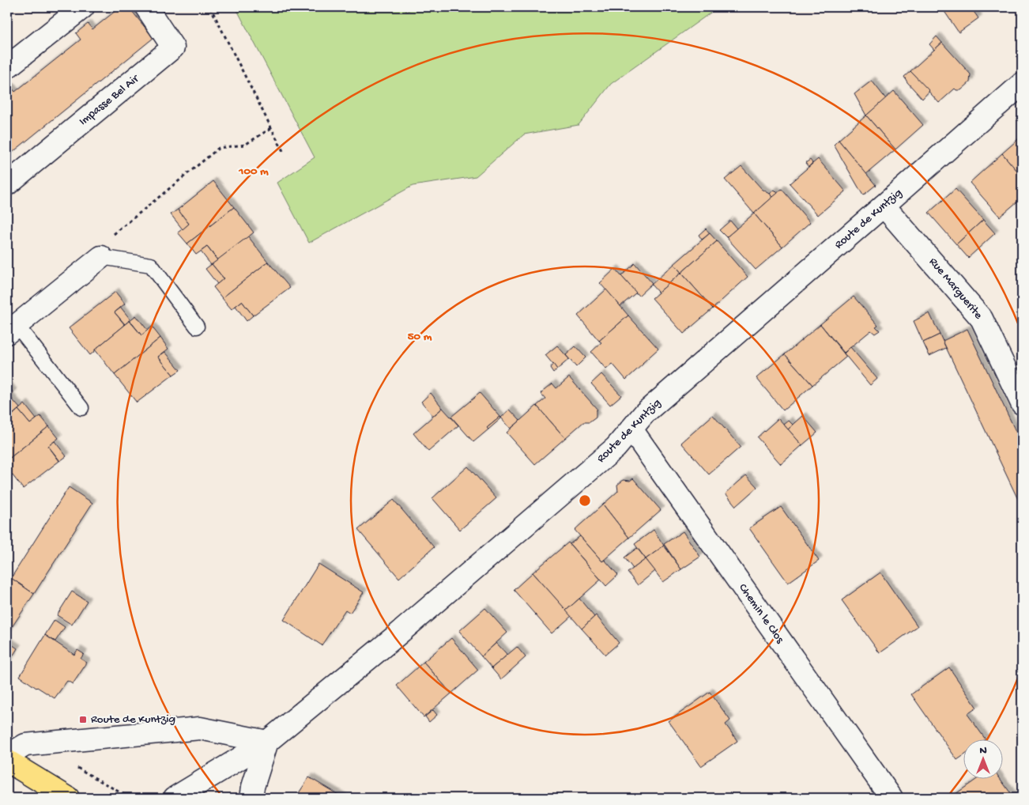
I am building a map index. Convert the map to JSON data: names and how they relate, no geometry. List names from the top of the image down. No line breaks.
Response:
{"streets":{"street":["Impasse Bel Air","Route de Kuntzig","Rue Marguerite","Chemin le Clos"]},"crossings":[["Route de Kuntzig","Rue Marguerite"],["Route de Kuntzig","Chemin le Clos"]],"places":{"transit":["Route de Kuntzig"]},"north":"top","rings":["100 m","50 m"]}
